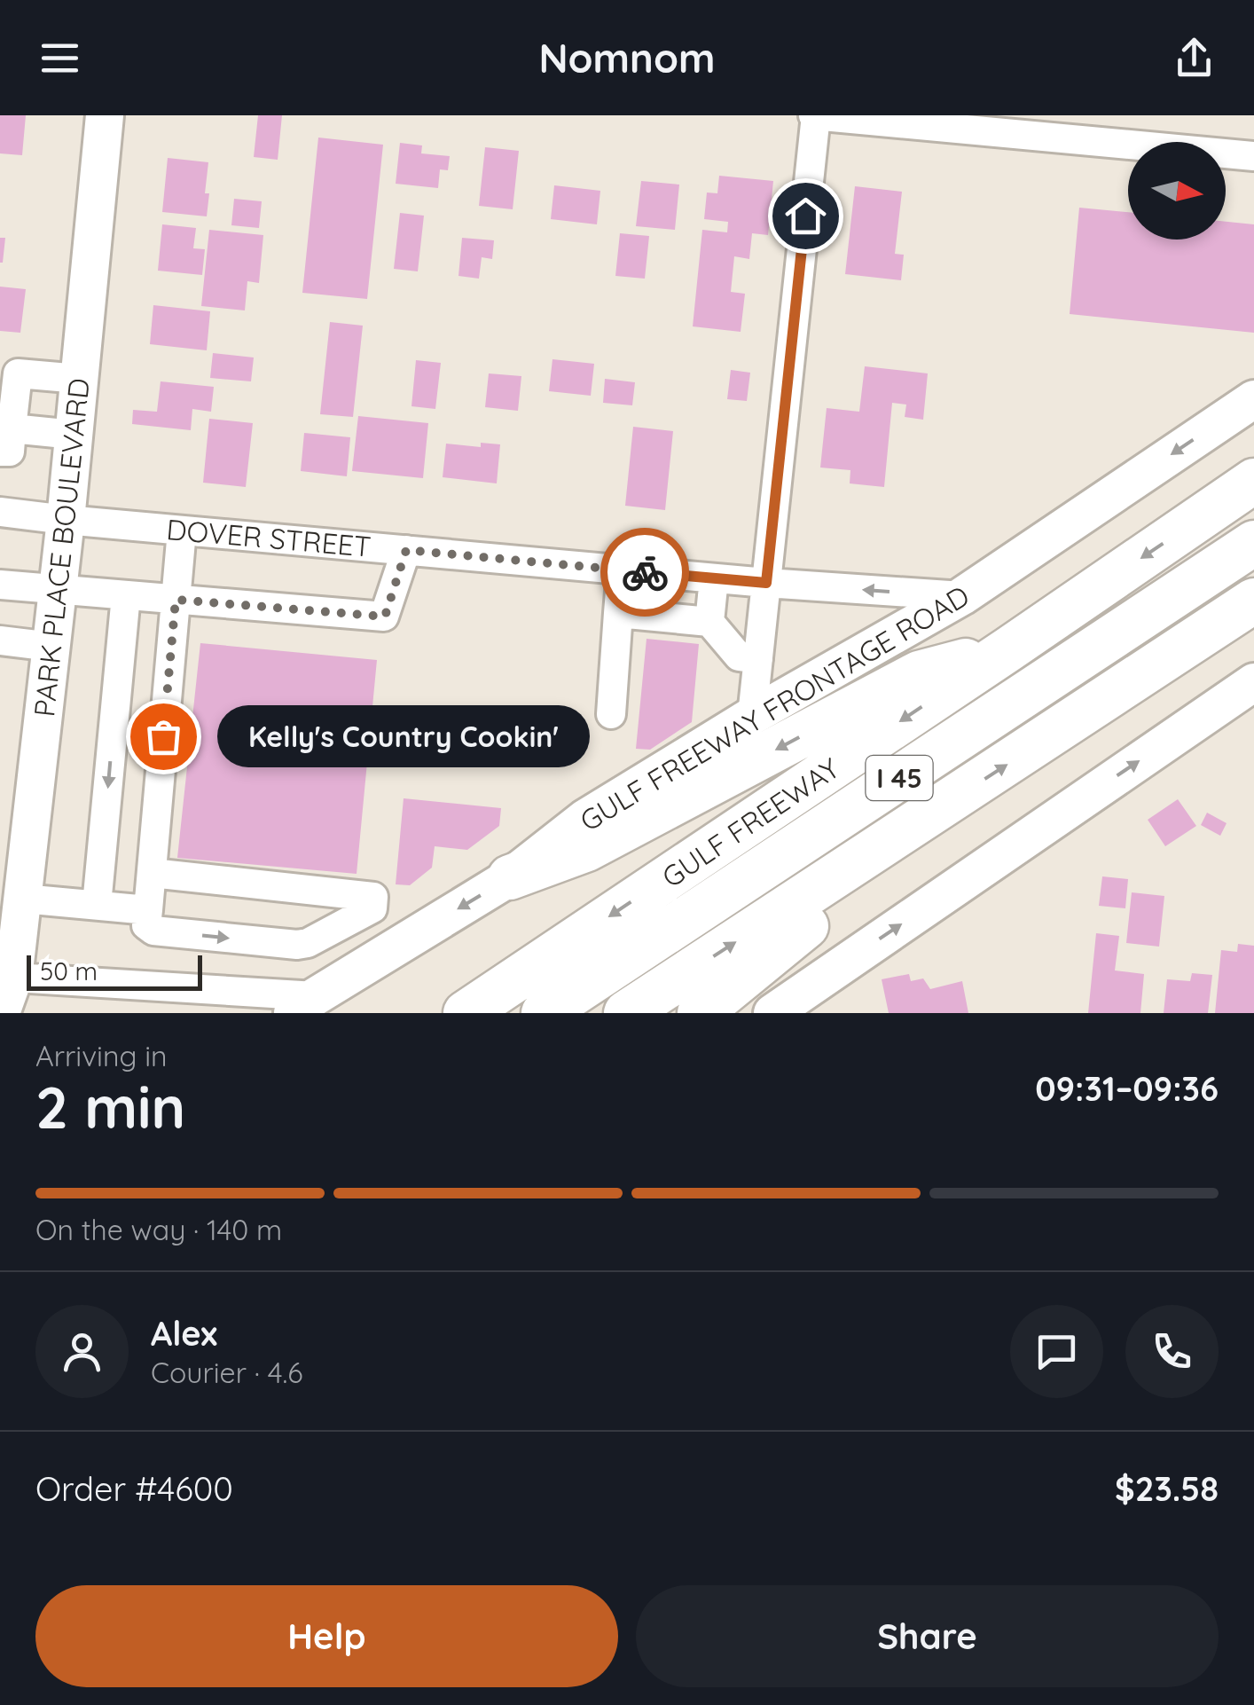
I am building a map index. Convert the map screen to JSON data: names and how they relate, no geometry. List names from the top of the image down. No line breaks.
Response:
{"streets":{"highway":["I 45","GULF FREEWAY"],"main road":["PARK PLACE BOULEVARD","GULF FREEWAY FRONTAGE ROAD"],"street":["DOVER STREET"]},"crossings":[["DOVER STREET","PARK PLACE BOULEVARD"],["DOVER STREET","GULF FREEWAY FRONTAGE ROAD"]],"places":["Kelly's Country Cookin'"],"scale_bar":"50 m","north":"right","page":{"header":"Nomnom","bubble":"Kelly's Country Cookin'","scale":"50 m","heading":["2 min","Arriving in","09:31–09:36"],"panel":["Alex","Courier · 4.6","Order #4600","$23.58"],"bar":"On the way · 140 m","buttons":["Help","Share"]}}
